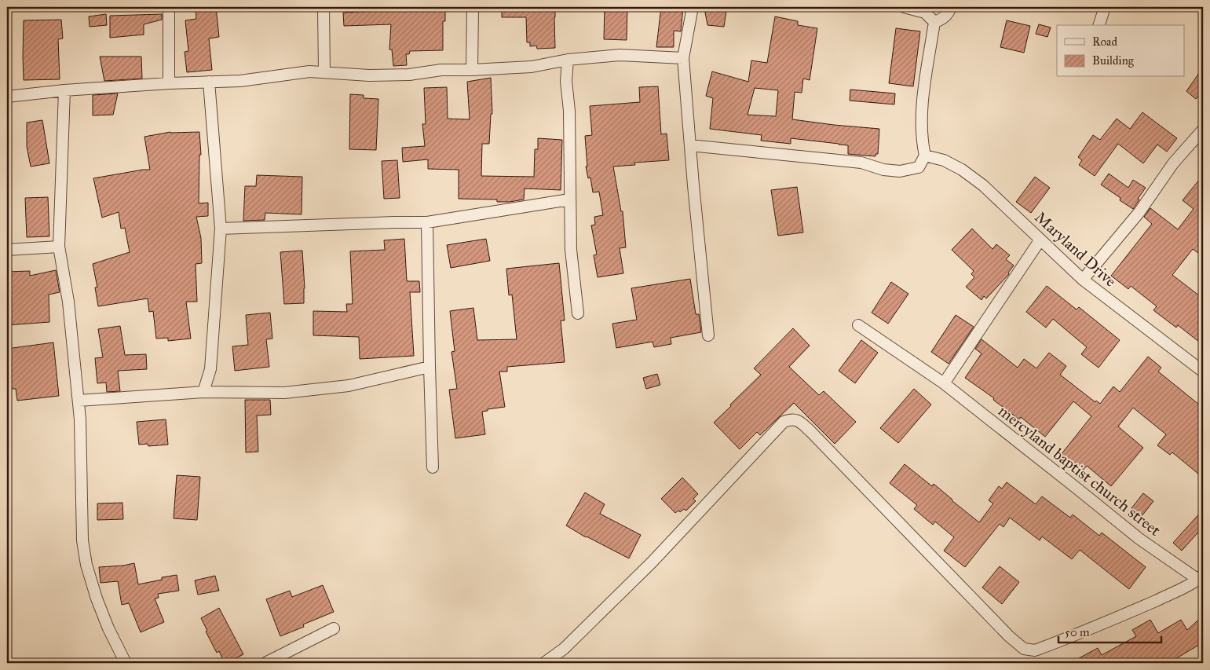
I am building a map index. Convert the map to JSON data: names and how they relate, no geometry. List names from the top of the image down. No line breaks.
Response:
{"streets":{"street":["Maryland Drive","mercyland baptist church street"]},"legend":["Road","Building"],"scale_bar":"50 m"}
